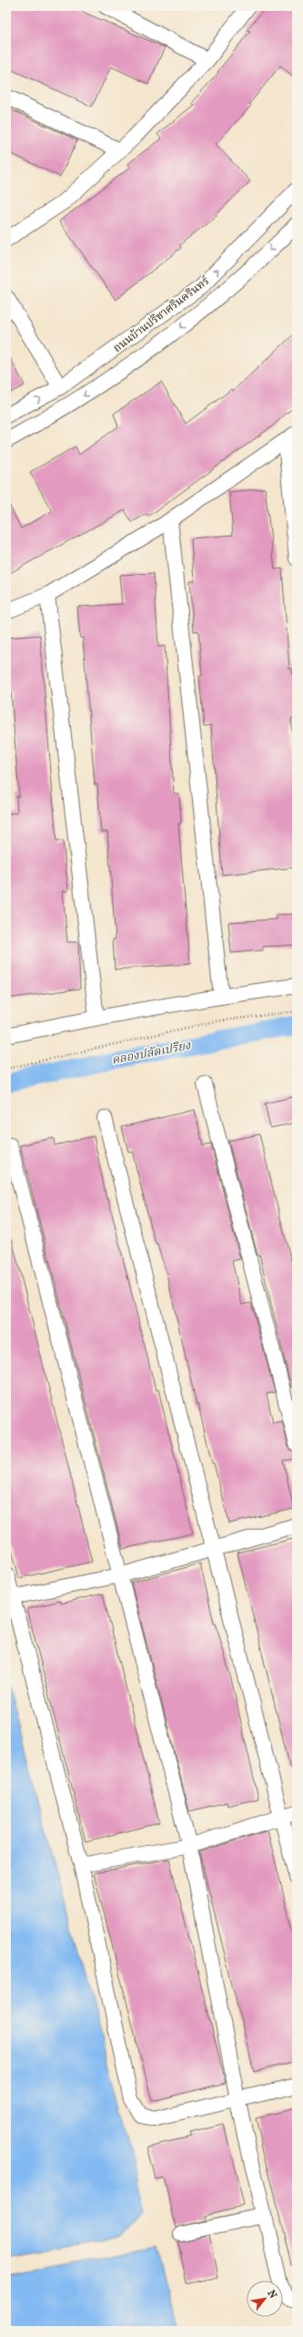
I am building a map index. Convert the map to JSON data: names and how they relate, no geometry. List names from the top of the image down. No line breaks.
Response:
{"streets":{"street":["ถนนบ้านปรีชาศรีนครินทร์"]},"water":["คลองปลัดเปรียง"],"north":"top right"}
